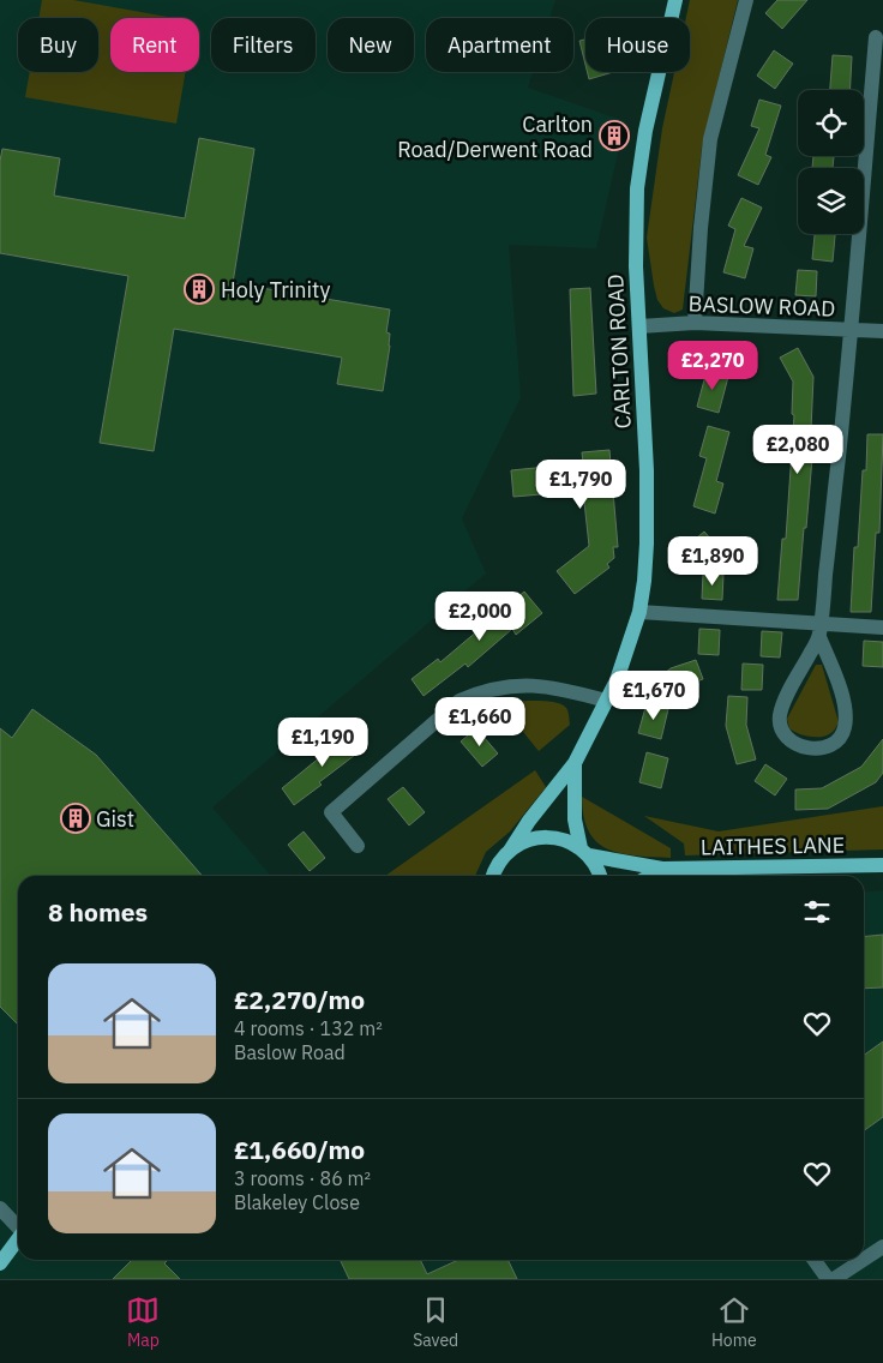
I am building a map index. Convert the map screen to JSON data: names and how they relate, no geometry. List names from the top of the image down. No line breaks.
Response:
{"streets":{"main road":["CARLTON ROAD","LAITHES LANE"],"street":["BASLOW ROAD"]},"crossings":[["BASLOW ROAD","CARLTON ROAD"],["CARLTON ROAD","LAITHES LANE"]],"places":{"building":["Carlton Road/Derwent Road","Holy Trinity","Gist"]},"page":{"chip":["Buy","Rent","Filters","New","Apartment","House"],"price":["£2,270","£2,080","£1,790","£1,890","£2,000","£1,670","£1,660","£1,190"],"heading":"8 homes","list":[{"name":"£2,270/mo","note":"4 rooms · 132 m² · Baslow Road"},{"name":"£1,660/mo","note":"3 rooms · 86 m² · Blakeley Close"}],"tabs":["Map","Saved","Home"]}}
